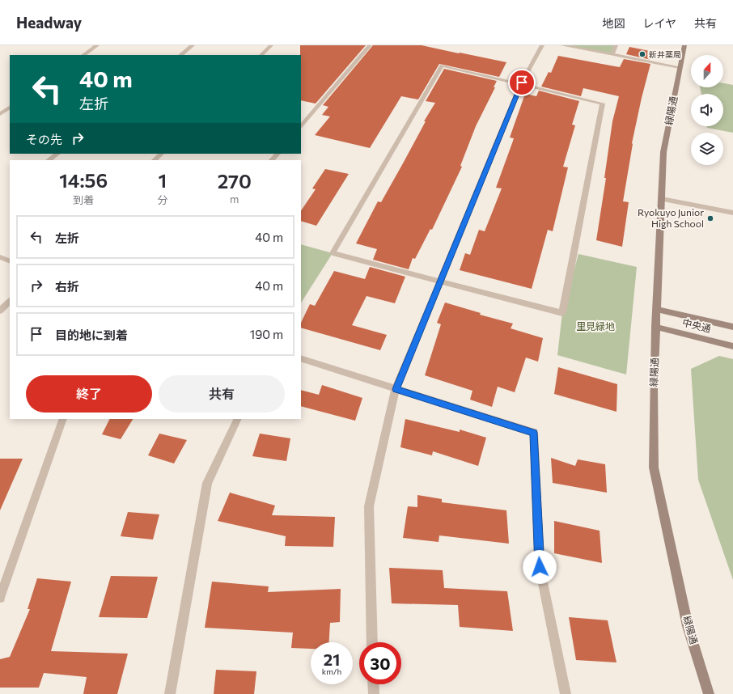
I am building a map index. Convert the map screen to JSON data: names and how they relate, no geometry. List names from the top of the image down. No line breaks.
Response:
{"streets":{"street":["緑陽通","中央通"]},"crossings":[["緑陽通","中央通"]],"parks":["里見緑地"],"places":["新井薬局","Ryokuyo Junior High School"],"north":"top","page":{"header":"Headway","nav":["地図","レイヤ","共有"],"turn":["40 m","左折"],"then":"その先","eta":["14:56","到着","1","分","270","m"],"list":[{"name":"左折","value":"40 m"},{"name":"右折","value":"40 m"},{"name":"目的地に到着","value":"190 m"}],"buttons":["終了","共有"],"speed":"21 km/h","limit":"30"}}
